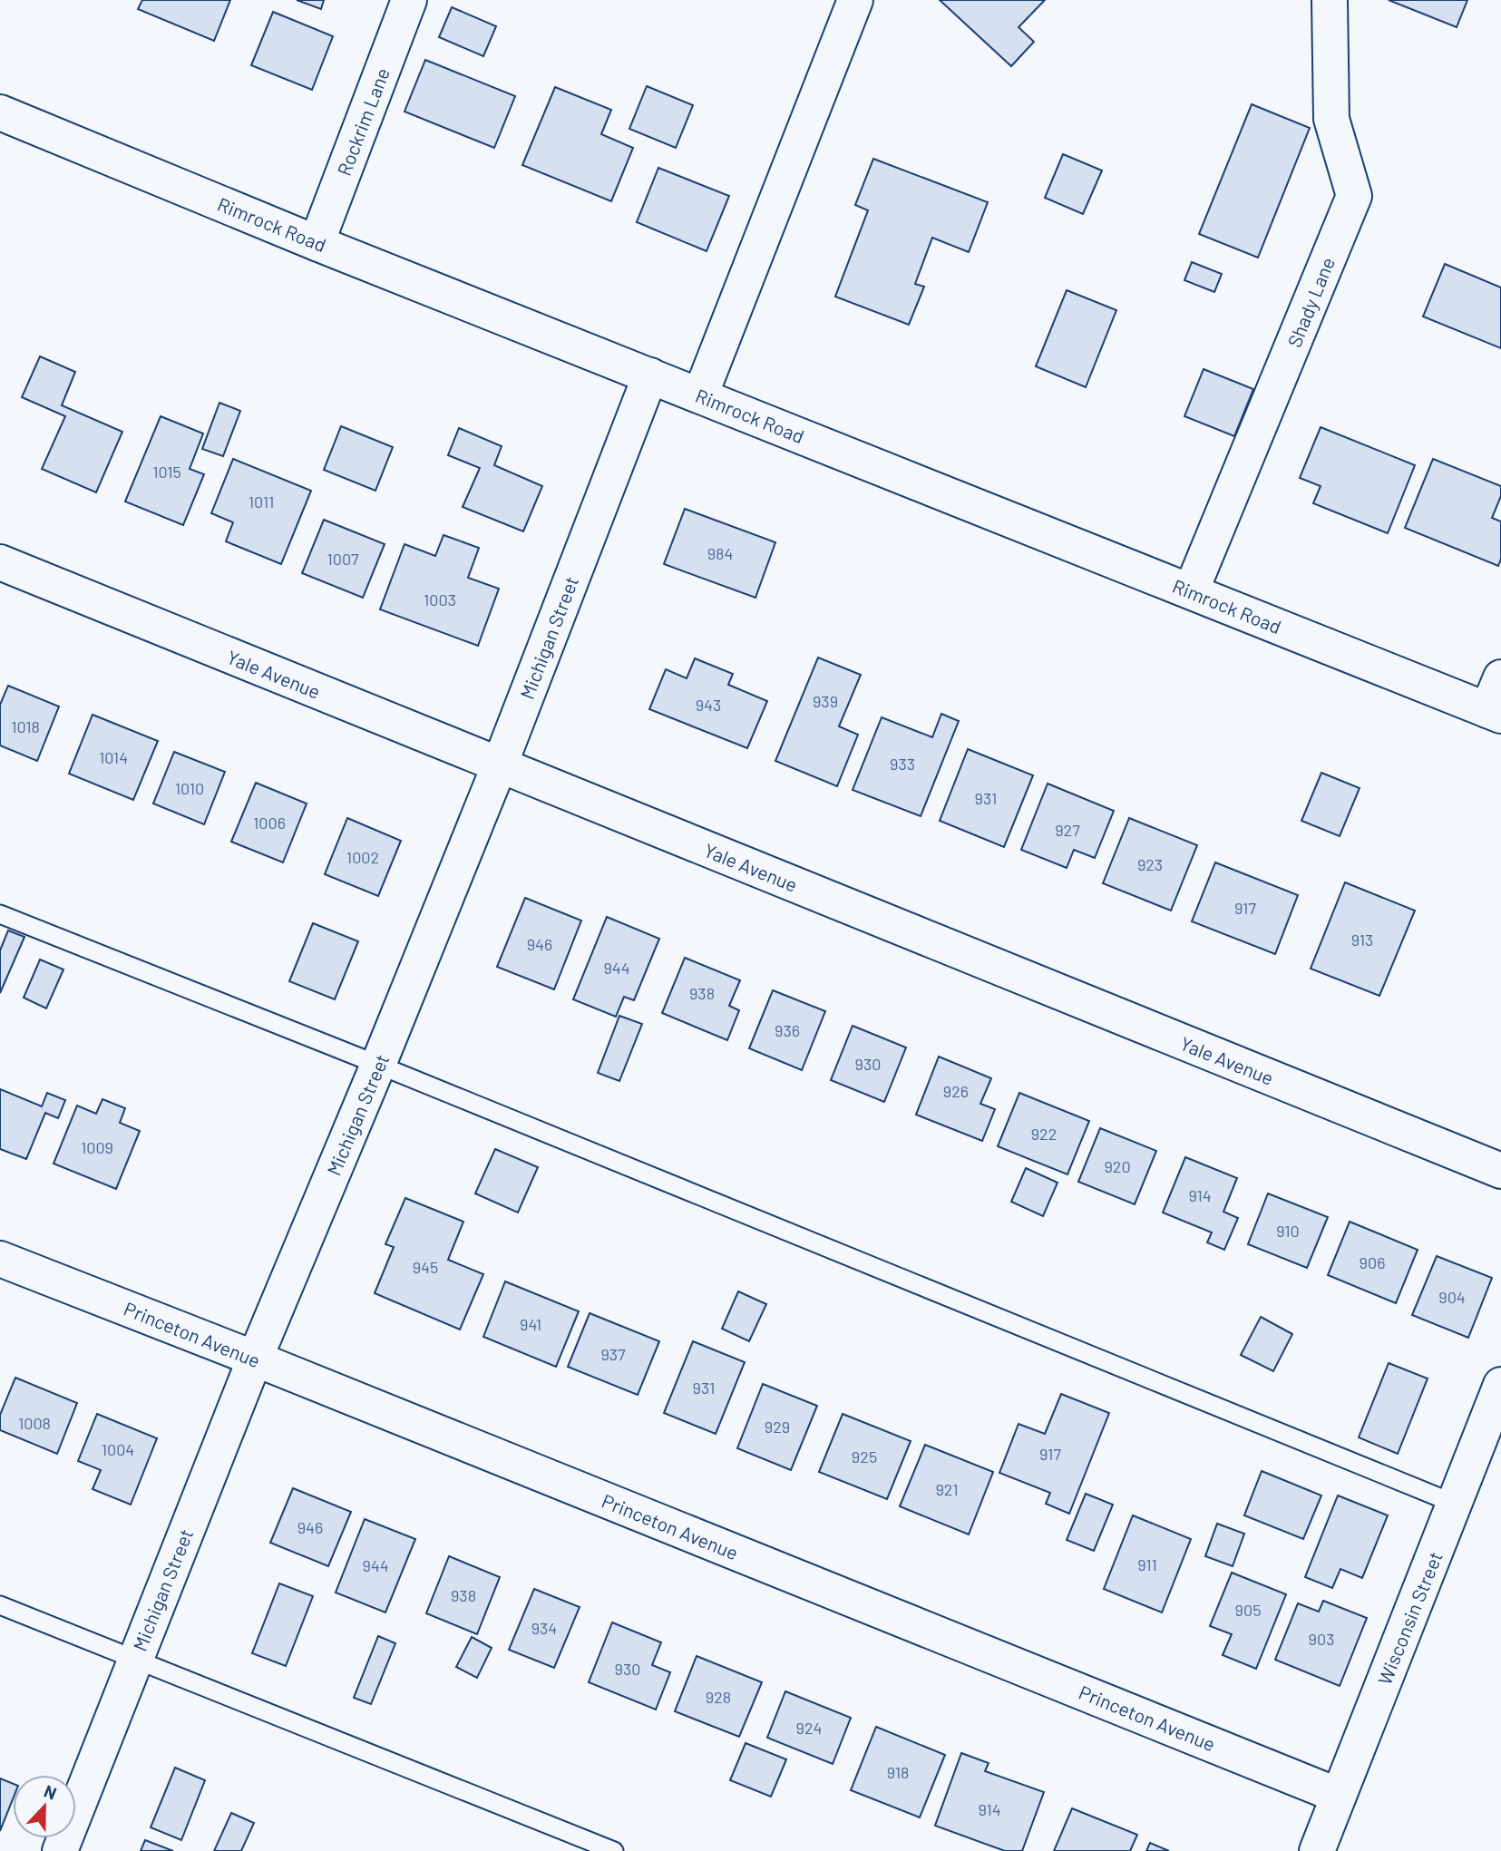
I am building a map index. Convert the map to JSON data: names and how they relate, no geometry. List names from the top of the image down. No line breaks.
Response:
{"streets":{"street":["Rockrim Lane","Rimrock Road","Shady Lane","Michigan Street","Yale Avenue","Princeton Avenue","Wisconsin Street"]},"crossings":[["Rockrim Lane","Rimrock Road"],["Rimrock Road","Shady Lane"],["Rimrock Road","Michigan Street"],["Michigan Street","Yale Avenue"],["Michigan Street","Princeton Avenue"],["Princeton Avenue","Wisconsin Street"]],"house_numbers":["1015","1011","984","1007","1003","939","943","1018","1014","933","1010","931","1006","927","1002","923","917","913","946","944","938","936","930","926","922","1009","920","914","910","906","945","904","941","937","931","1008","929","1004","917","925","921","946","911","944","938","905","934","903","930","928","924","918","914"],"north":"top"}
